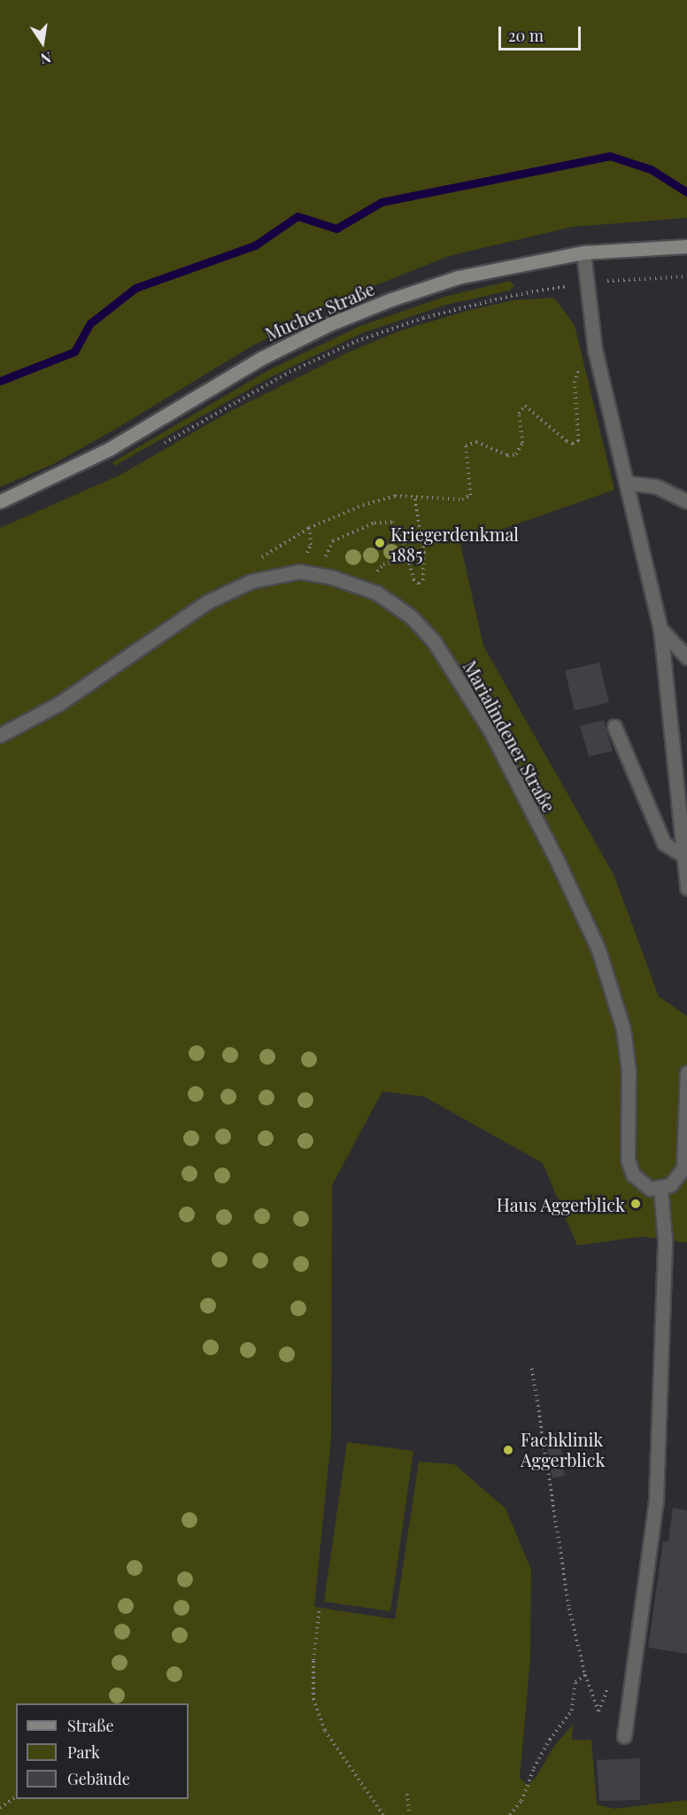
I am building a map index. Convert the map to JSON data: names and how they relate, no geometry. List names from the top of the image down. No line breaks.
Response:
{"streets":{"main road":["Mucher Straße"],"street":["Marialindener Straße"]},"places":["Kriegerdenkmal 1885","Haus Aggerblick","Fachklinik Aggerblick"],"legend":["Straße","Park","Gebäude"],"scale_bar":"20 m","north":"bottom"}
